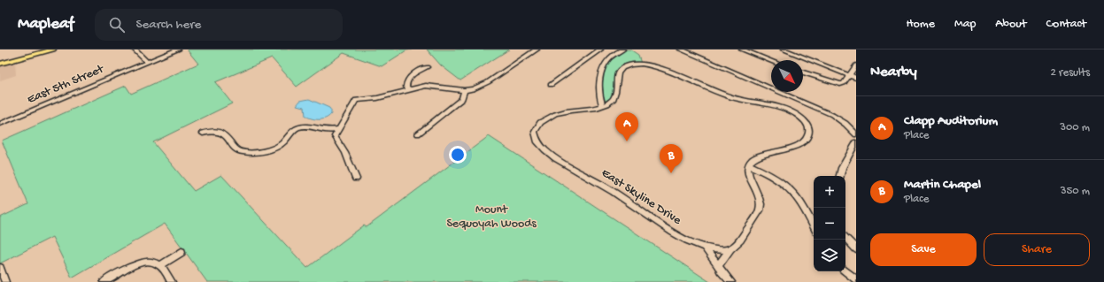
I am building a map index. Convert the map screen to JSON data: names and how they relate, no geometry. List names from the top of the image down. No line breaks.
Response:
{"streets":{"street":["East 5th Street","East Skyline Drive"]},"parks":["Mount Sequoyah Woods"],"north":"bottom right","page":{"header":"Mapleaf","search":"Search here","nav":["Home","Map","About","Contact"],"heading":["Nearby","2 results"],"list":[{"mark":"A","name":"Clapp Auditorium","note":"Place","value":"300 m"},{"mark":"B","name":"Martin Chapel","note":"Place","value":"350 m"}],"pins":["A","B"],"map_buttons":["+","−"],"buttons":["Save","Share"]}}
